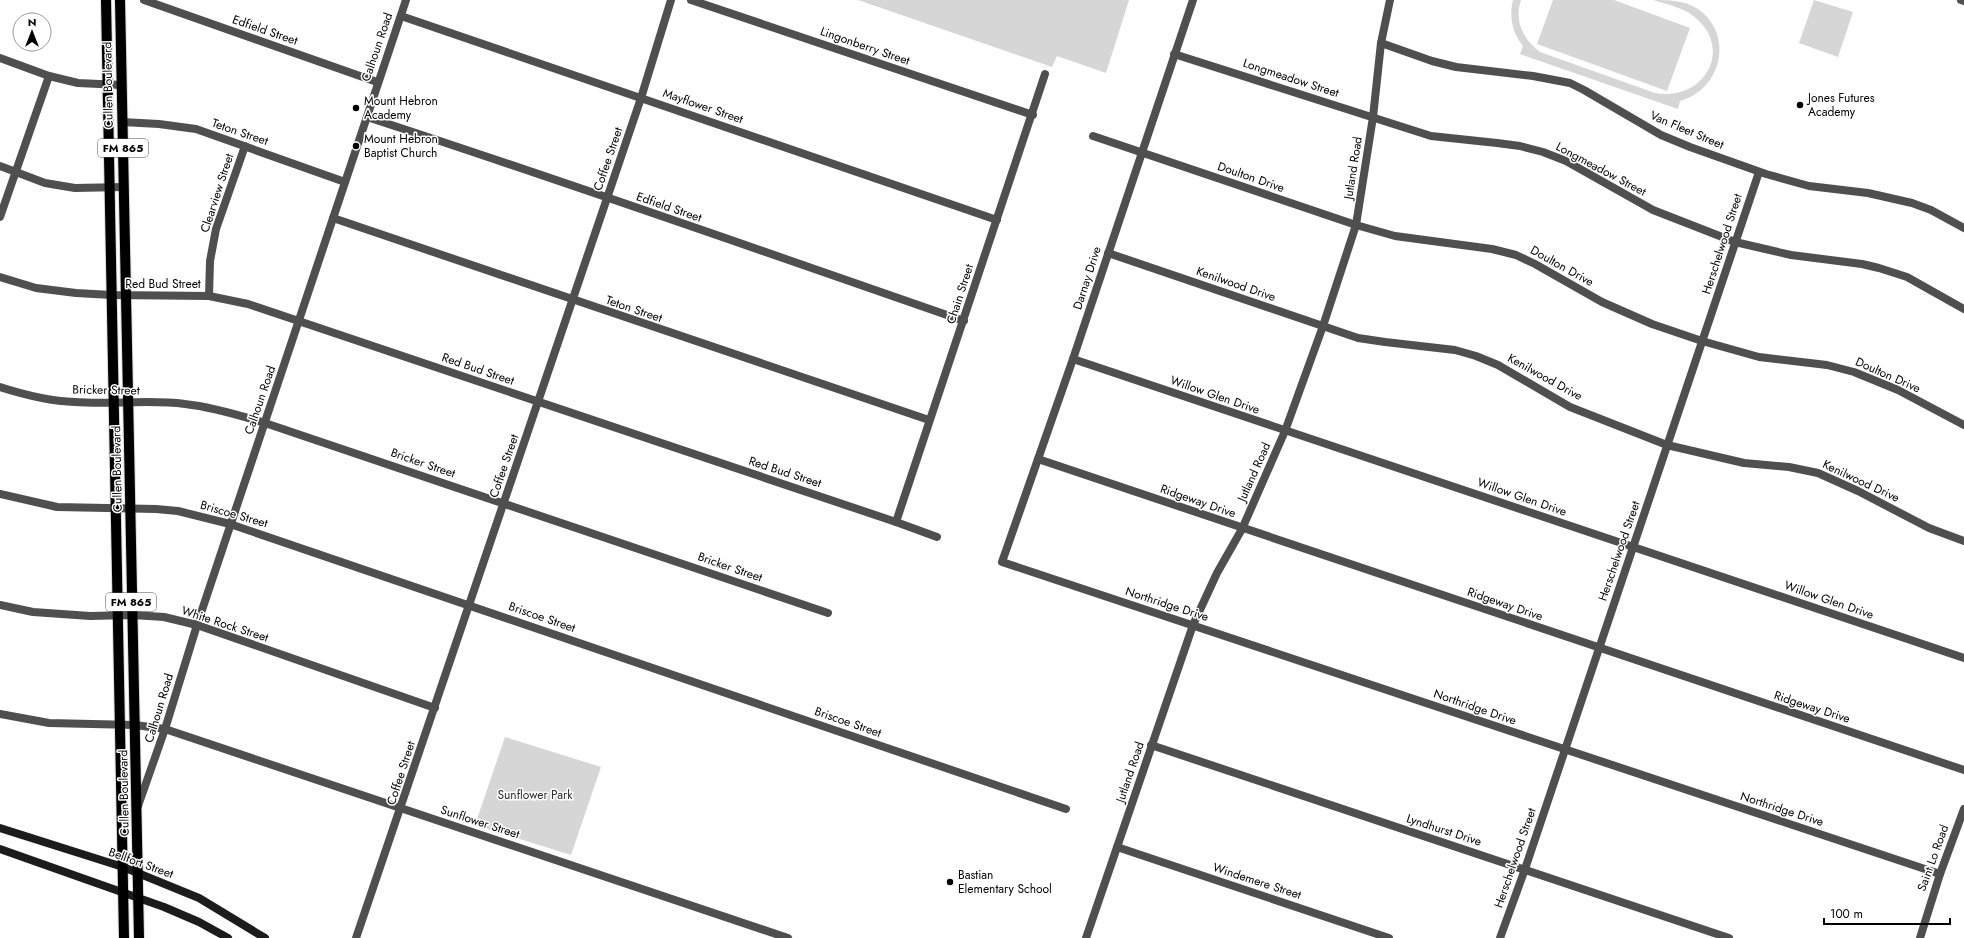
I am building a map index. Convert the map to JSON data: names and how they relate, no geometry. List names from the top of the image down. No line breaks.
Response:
{"streets":{"main road":["Cullen Boulevard","FM 865","Bellfort Street"],"street":["Edfield Street","Lingonberry Street","Calhoun Road","Longmeadow Street","Mayflower Street","Van Fleet Street","Teton Street","Coffee Street","Jutland Road","Doulton Drive","Clearview Street","Herschelwood Street","Darnay Drive","Red Bud Street","Kenilwood Drive","Chain Street","Bricker Street","Willow Glen Drive","Ridgeway Drive","Briscoe Street","Northridge Drive","White Rock Street","Sunflower Street","Lyndhurst Drive","Saint Lo Road","Windemere Street"]},"crossings":[["Edfield Street","Calhoun Road"],["Edfield Street","Coffee Street"],["Edfield Street","Chain Street"],["Lingonberry Street","Chain Street"],["Calhoun Road","Cullen Boulevard"],["Calhoun Road","Mayflower Street"],["Calhoun Road","Teton Street"],["Calhoun Road","Red Bud Street"],["Calhoun Road","Bricker Street"],["Calhoun Road","Briscoe Street"],["Calhoun Road","White Rock Street"],["Calhoun Road","Sunflower Street"],["Longmeadow Street","Jutland Road"],["Longmeadow Street","Herschelwood Street"],["Longmeadow Street","Darnay Drive"],["Cullen Boulevard","Teton Street"],["Cullen Boulevard","Red Bud Street"],["Cullen Boulevard","Bricker Street"],["Cullen Boulevard","Briscoe Street"],["Cullen Boulevard","White Rock Street"],["Cullen Boulevard","Sunflower Street"],["Cullen Boulevard","Bellfort Street"],["Mayflower Street","Coffee Street"],["Mayflower Street","Chain Street"],["Van Fleet Street","Jutland Road"],["Van Fleet Street","Herschelwood Street"],["Teton Street","Coffee Street"],["Teton Street","Clearview Street"],["Teton Street","Chain Street"],["Coffee Street","Red Bud Street"],["Coffee Street","Bricker Street"],["Coffee Street","Briscoe Street"],["Coffee Street","White Rock Street"],["Coffee Street","Sunflower Street"],["Jutland Road","Doulton Drive"],["Jutland Road","Kenilwood Drive"],["Jutland Road","Willow Glen Drive"],["Jutland Road","Ridgeway Drive"],["Jutland Road","Northridge Drive"],["Jutland Road","Lyndhurst Drive"],["Jutland Road","Windemere Street"],["Doulton Drive","Herschelwood Street"],["Doulton Drive","Darnay Drive"],["Clearview Street","Red Bud Street"],["Herschelwood Street","Kenilwood Drive"],["Herschelwood Street","Willow Glen Drive"],["Herschelwood Street","Ridgeway Drive"],["Herschelwood Street","Northridge Drive"],["Herschelwood Street","Lyndhurst Drive"],["Darnay Drive","Kenilwood Drive"],["Darnay Drive","Willow Glen Drive"],["Darnay Drive","Ridgeway Drive"],["Darnay Drive","Northridge Drive"],["Red Bud Street","Chain Street"],["Northridge Drive","Saint Lo Road"]],"parks":["Sunflower Park"],"places":["Jones Futures Academy","Mount Hebron Academy","Mount Hebron Baptist Church","Bastian Elementary School"],"scale_bar":"100 m","north":"top"}
